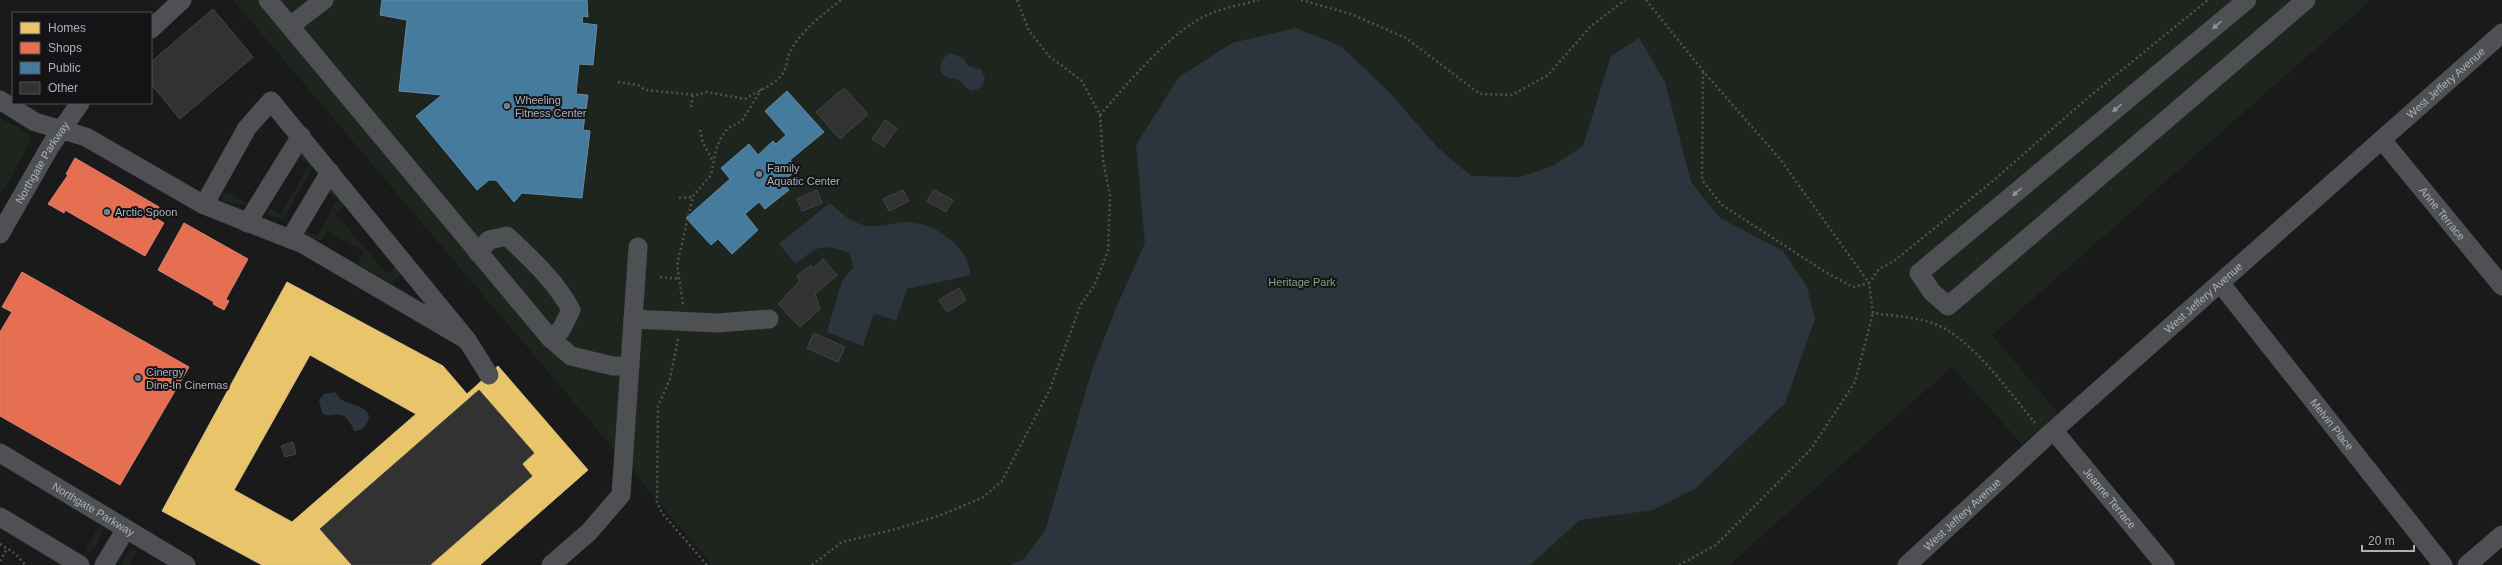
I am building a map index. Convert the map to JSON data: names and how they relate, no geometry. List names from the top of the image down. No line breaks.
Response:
{"streets":{"street":["West Jeffery Avenue","Northgate Parkway","Anne Terrace","Melvin Place","Jeanne Terrace"]},"crossings":[["West Jeffery Avenue","Anne Terrace"],["West Jeffery Avenue","Melvin Place"],["West Jeffery Avenue","Jeanne Terrace"]],"parks":["Heritage Park"],"places":["Wheeling Fitness Center","Family Aquatic Center","Arctic Spoon","Cinergy Dine-In Cinemas"],"legend":["Homes","Shops","Public","Other"],"scale_bar":"20 m"}
